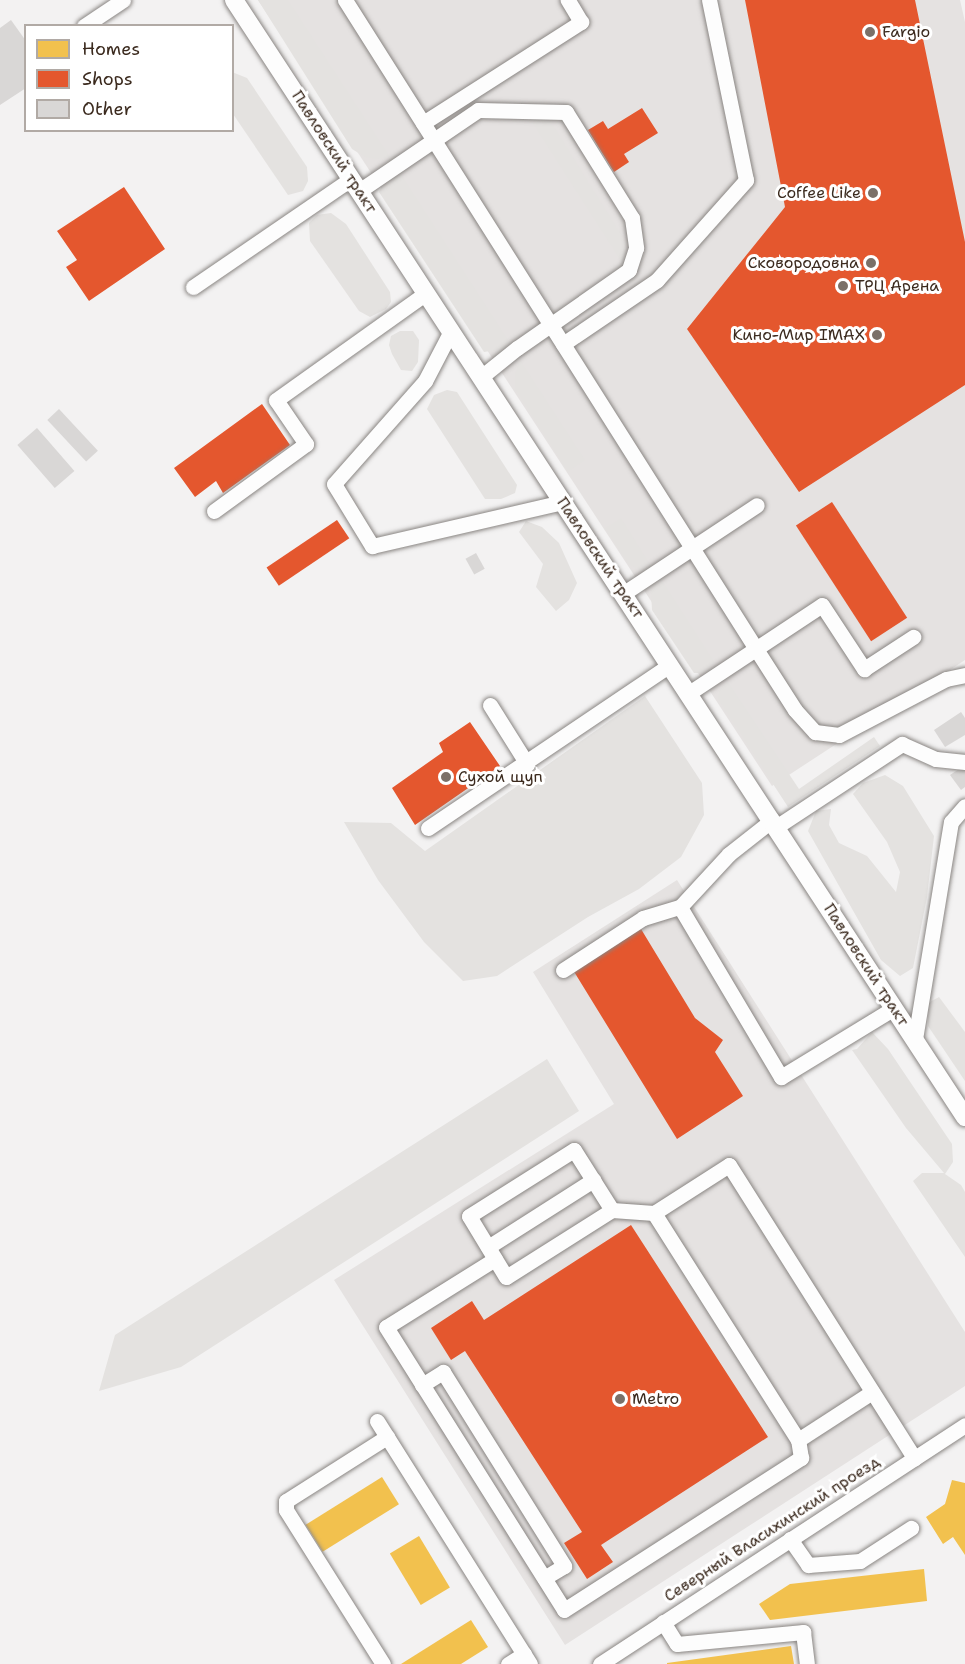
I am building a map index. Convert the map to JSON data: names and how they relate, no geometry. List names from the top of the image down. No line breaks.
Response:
{"streets":{"main road":["Павловский тракт"],"street":["Северный Власихинский проезд"]},"places":["Fargio","Coffee Like","Сковородовна","ТРЦ Арена","Кино-Мир IMAX","Сухой щуп","Metro"],"legend":["Homes","Shops","Other"]}
